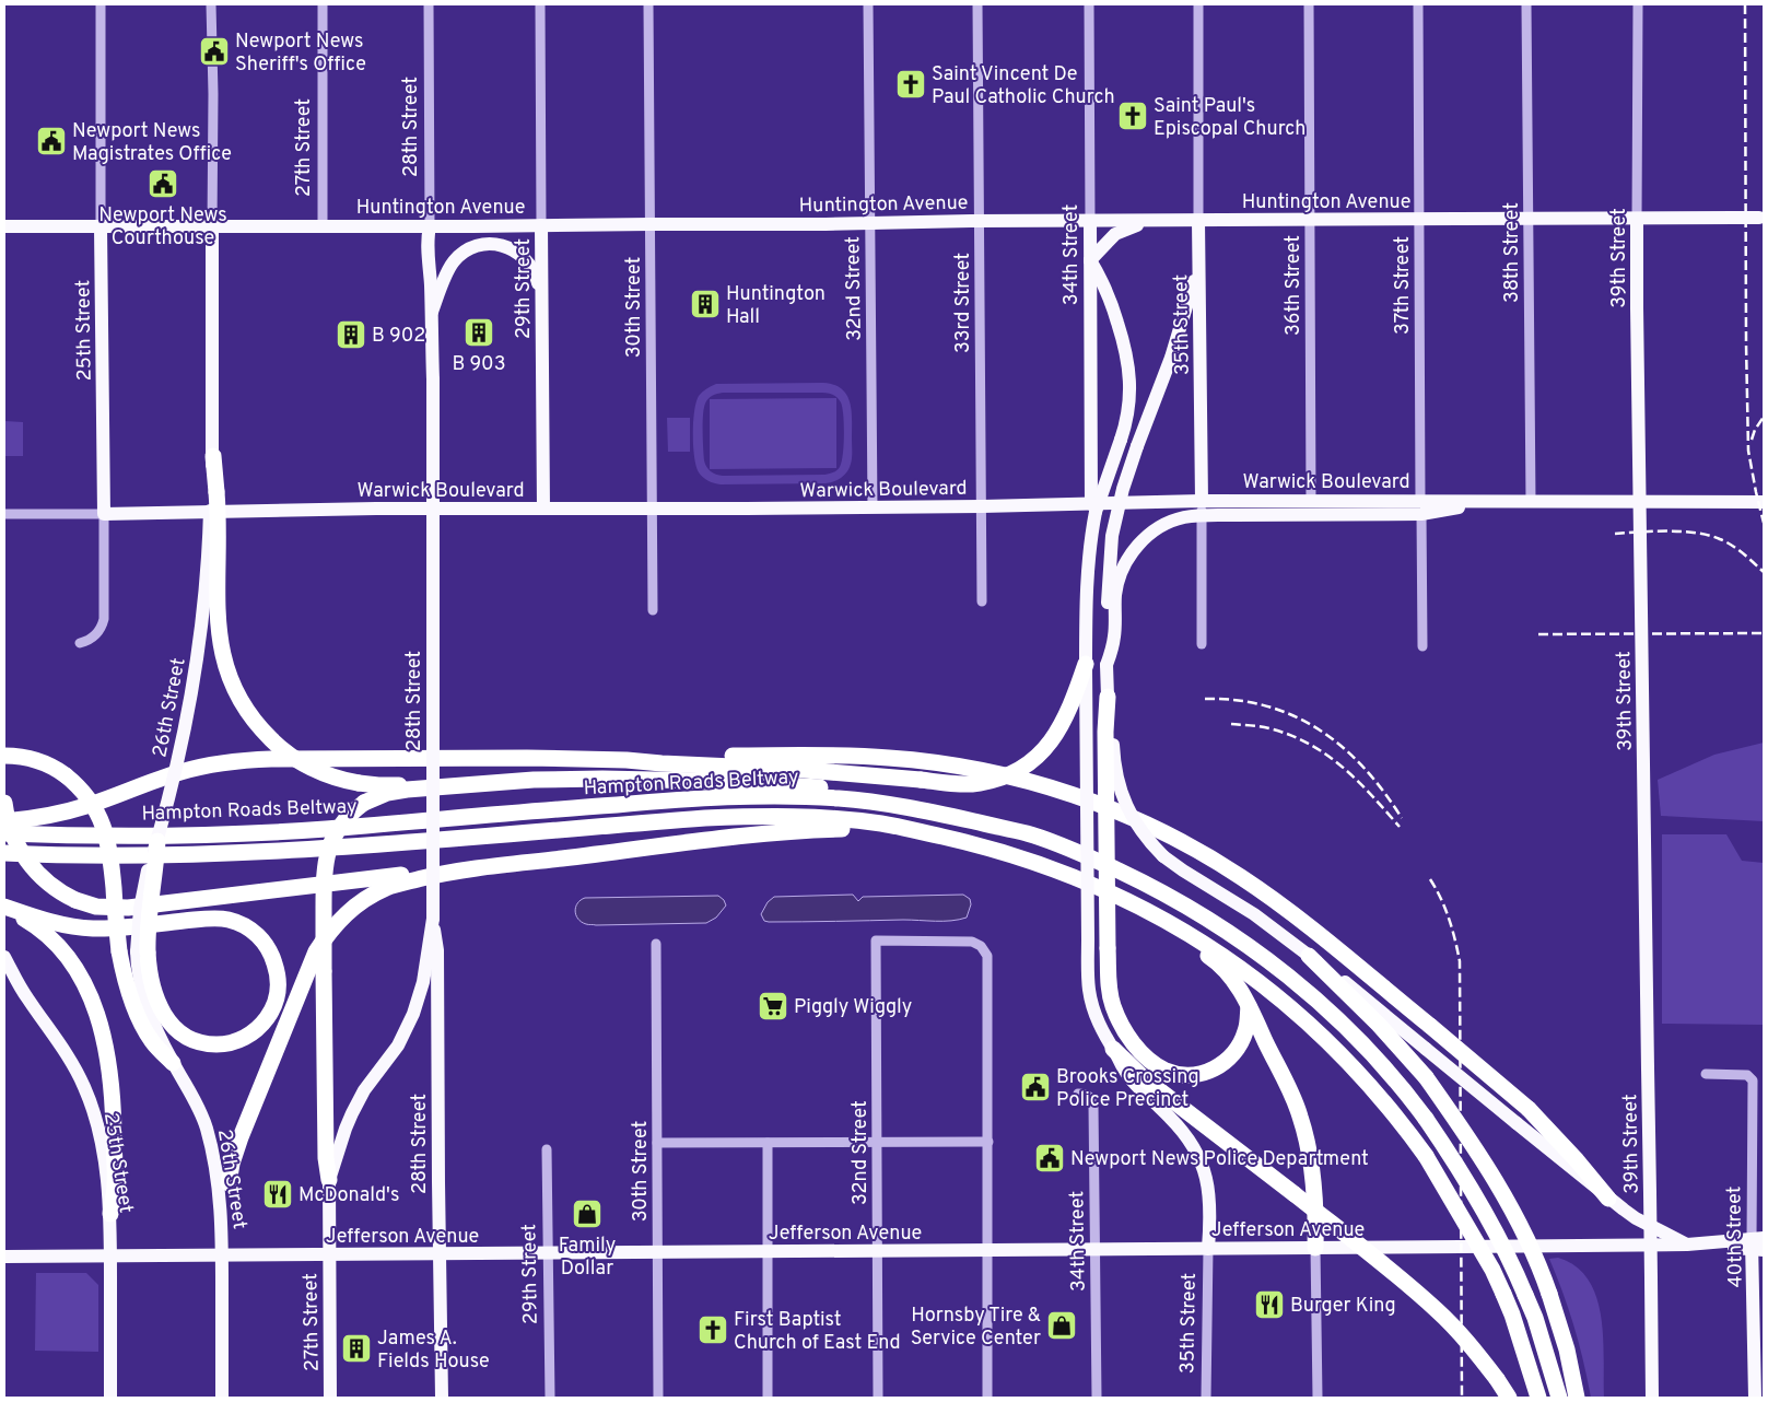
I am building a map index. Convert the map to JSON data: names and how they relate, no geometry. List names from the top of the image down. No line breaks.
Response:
{"streets":{"highway":["Hampton Roads Beltway"],"main road":["28th Street","27th Street","Huntington Avenue","34th Street","39th Street","29th Street","35th Street","25th Street","Warwick Boulevard","26th Street","Jefferson Avenue","40th Street"],"street":["38th Street","36th Street","37th Street","32nd Street","33rd Street","30th Street"]},"crossings":[["28th Street","27th Street"],["28th Street","Huntington Avenue"],["28th Street","Jefferson Avenue"],["27th Street","Huntington Avenue"],["27th Street","Jefferson Avenue"],["Huntington Avenue","38th Street"],["Huntington Avenue","34th Street"],["Huntington Avenue","39th Street"],["Huntington Avenue","36th Street"],["Huntington Avenue","37th Street"],["Huntington Avenue","29th Street"],["Huntington Avenue","32nd Street"],["Huntington Avenue","33rd Street"],["Huntington Avenue","30th Street"],["Huntington Avenue","35th Street"],["Huntington Avenue","25th Street"],["34th Street","Warwick Boulevard"],["34th Street","Jefferson Avenue"],["36th Street","Warwick Boulevard"],["37th Street","Warwick Boulevard"],["29th Street","Warwick Boulevard"],["29th Street","Jefferson Avenue"],["32nd Street","Warwick Boulevard"],["32nd Street","Jefferson Avenue"],["33rd Street","Warwick Boulevard"],["30th Street","Warwick Boulevard"],["30th Street","Jefferson Avenue"],["35th Street","Warwick Boulevard"],["35th Street","Jefferson Avenue"],["25th Street","Warwick Boulevard"],["25th Street","Jefferson Avenue"],["26th Street","Jefferson Avenue"],["Jefferson Avenue","40th Street"]],"places":{"public building":["Newport News Sheriff's Office","Newport News Magistrates Office","Newport News Courthouse","Brooks Crossing Police Precinct","Newport News Police Department"],"church":["Saint Vincent De Paul Catholic Church","Saint Paul's Episcopal Church","First Baptist Church of East End"],"building":["Huntington Hall","B 903","B 902","James A. Fields House"],"supermarket":["Piggly Wiggly"],"restaurant":["McDonald's","Burger King"],"shop":["Family Dollar","Hornsby Tire & Service Center"]}}
